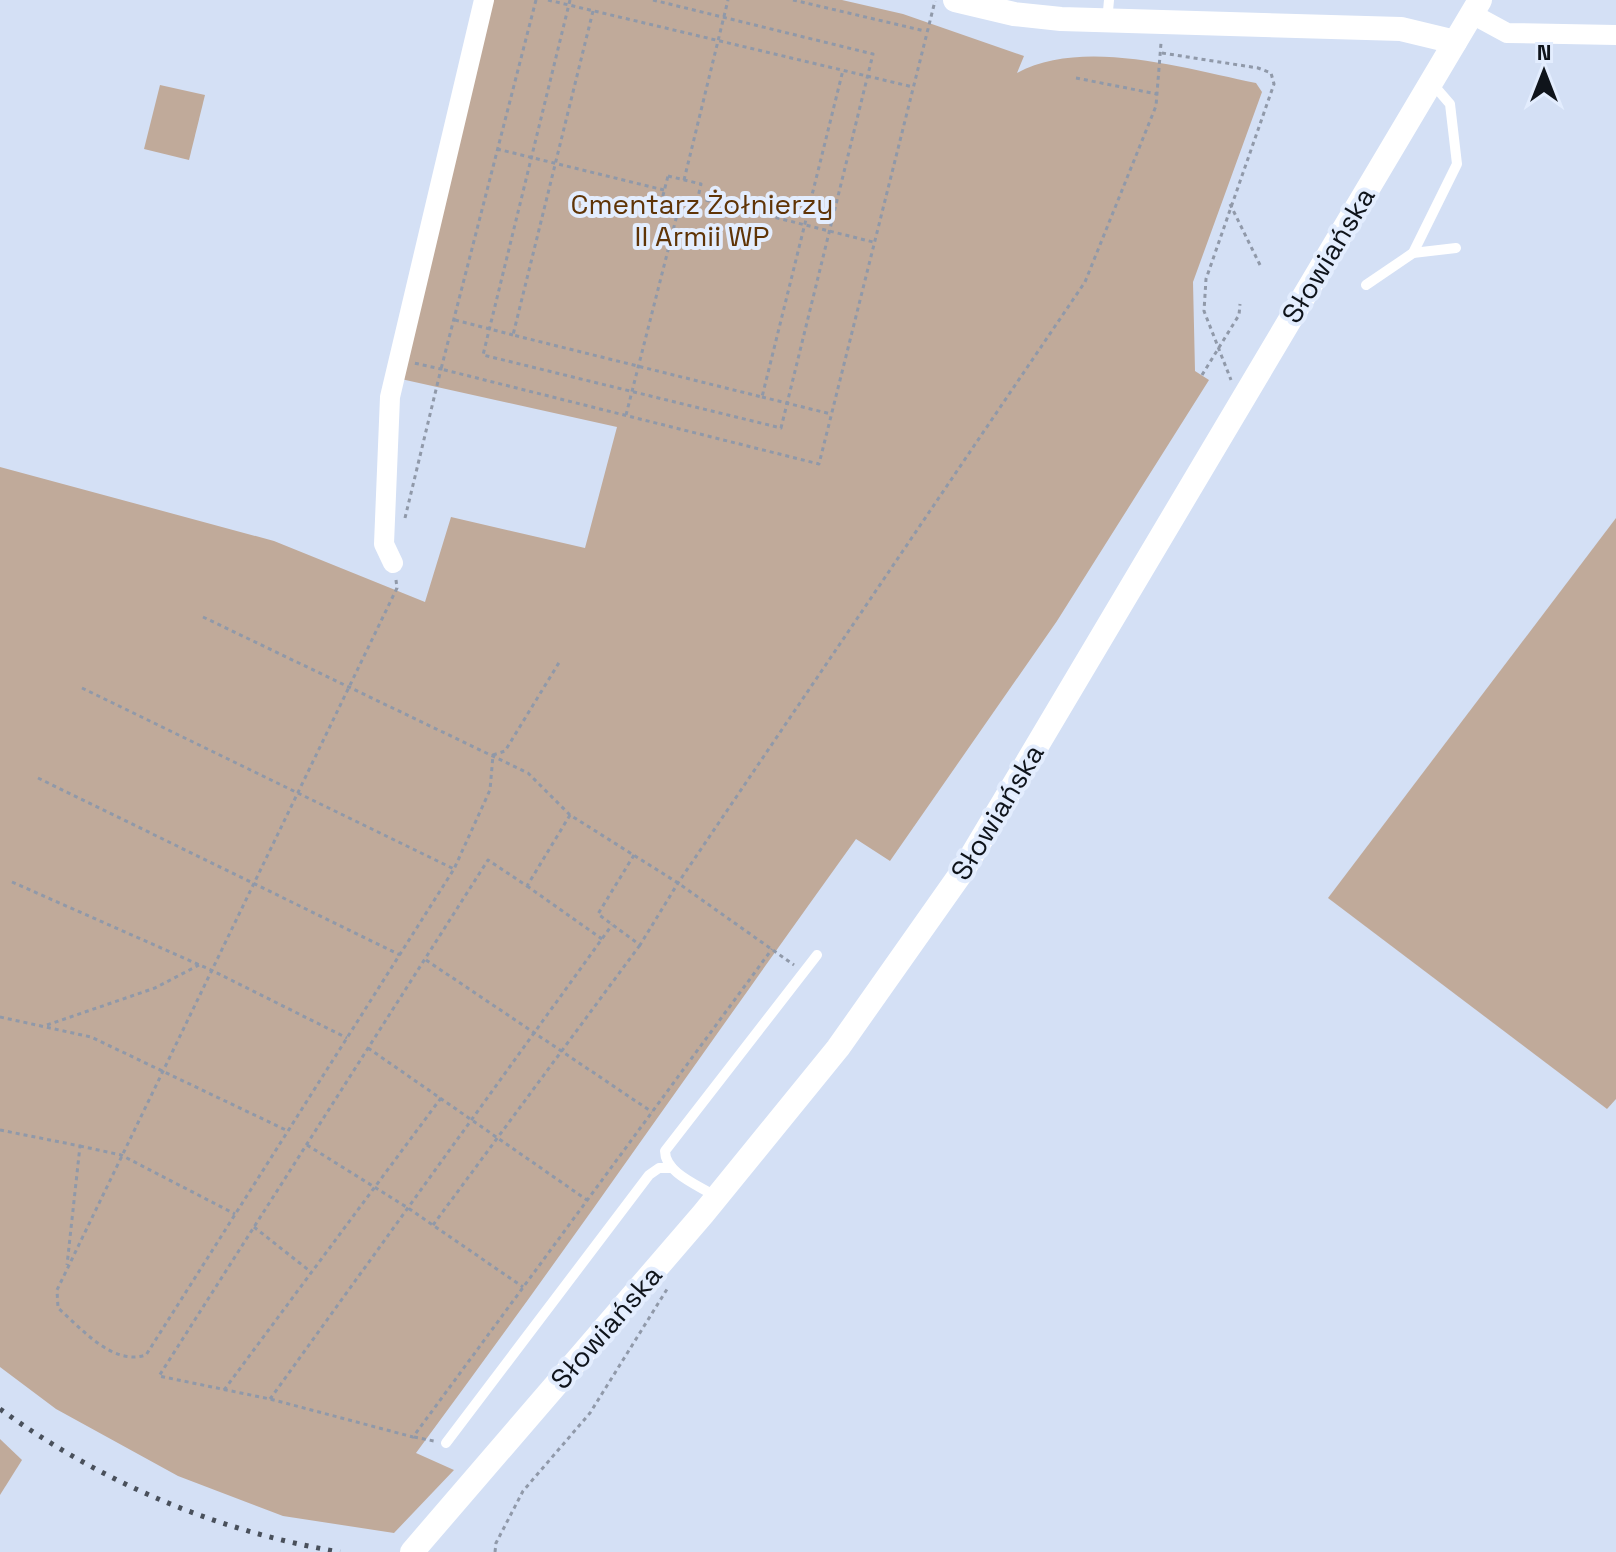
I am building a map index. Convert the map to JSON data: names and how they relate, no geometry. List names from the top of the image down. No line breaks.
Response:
{"streets":{"street":["Słowiańska"]},"parks":["Cmentarz Żołnierzy II Armii WP"],"north":"top"}
